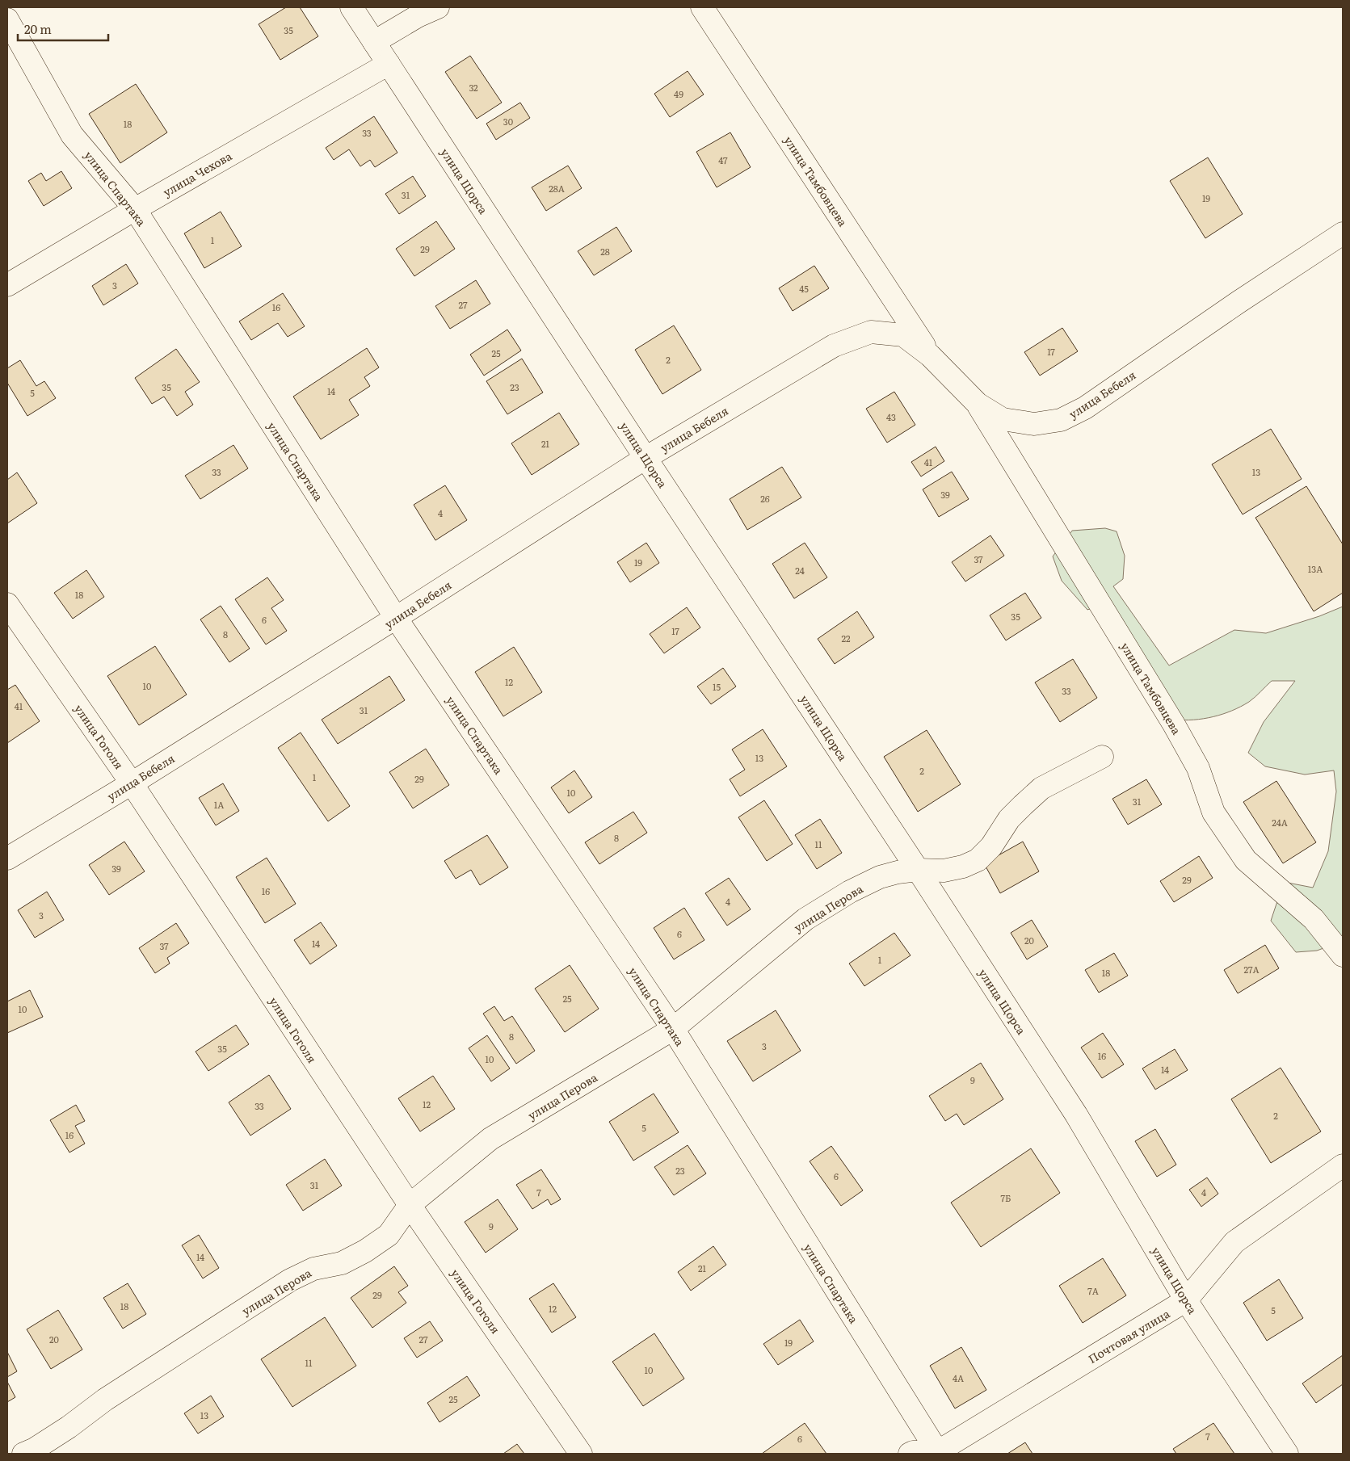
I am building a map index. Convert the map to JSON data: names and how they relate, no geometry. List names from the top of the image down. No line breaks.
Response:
{"streets":{"street":["улица Чехова","улица Щорса","улица Тамбовцева","улица Спартака","улица Бебеля","улица Гоголя","улица Перова","Почтовая улица"]},"crossings":[["улица Чехова","улица Щорса"],["улица Чехова","улица Спартака"],["улица Щорса","улица Бебеля"],["улица Щорса","улица Перова"],["улица Щорса","Почтовая улица"],["улица Тамбовцева","улица Бебеля"],["улица Спартака","улица Бебеля"],["улица Спартака","улица Перова"],["улица Спартака","Почтовая улица"],["улица Бебеля","улица Гоголя"],["улица Гоголя","улица Перова"]],"house_numbers":["35","32","49","30","18","33","47","28А","31","19","1","29","28","3","45","27","16","17","25","2","35","23","14","5","43","21","41","33","13","39","26","4","37","19","13А","24","18","35","6","17","8","22","12","10","15","33","41","31","13","2","1","29","10","31","1А","24А","8","11","39","29","16","4","3","6","20","14","37","1","27А","18","25","10","8","3","35","16","10","14","9","12","33","2","5","16","23","6","31","7","4","7Б","9","14","21","7А","29","18","12","5","20","27","19","11","10","4А","25","13","7","6"],"scale_bar":"20 m"}
